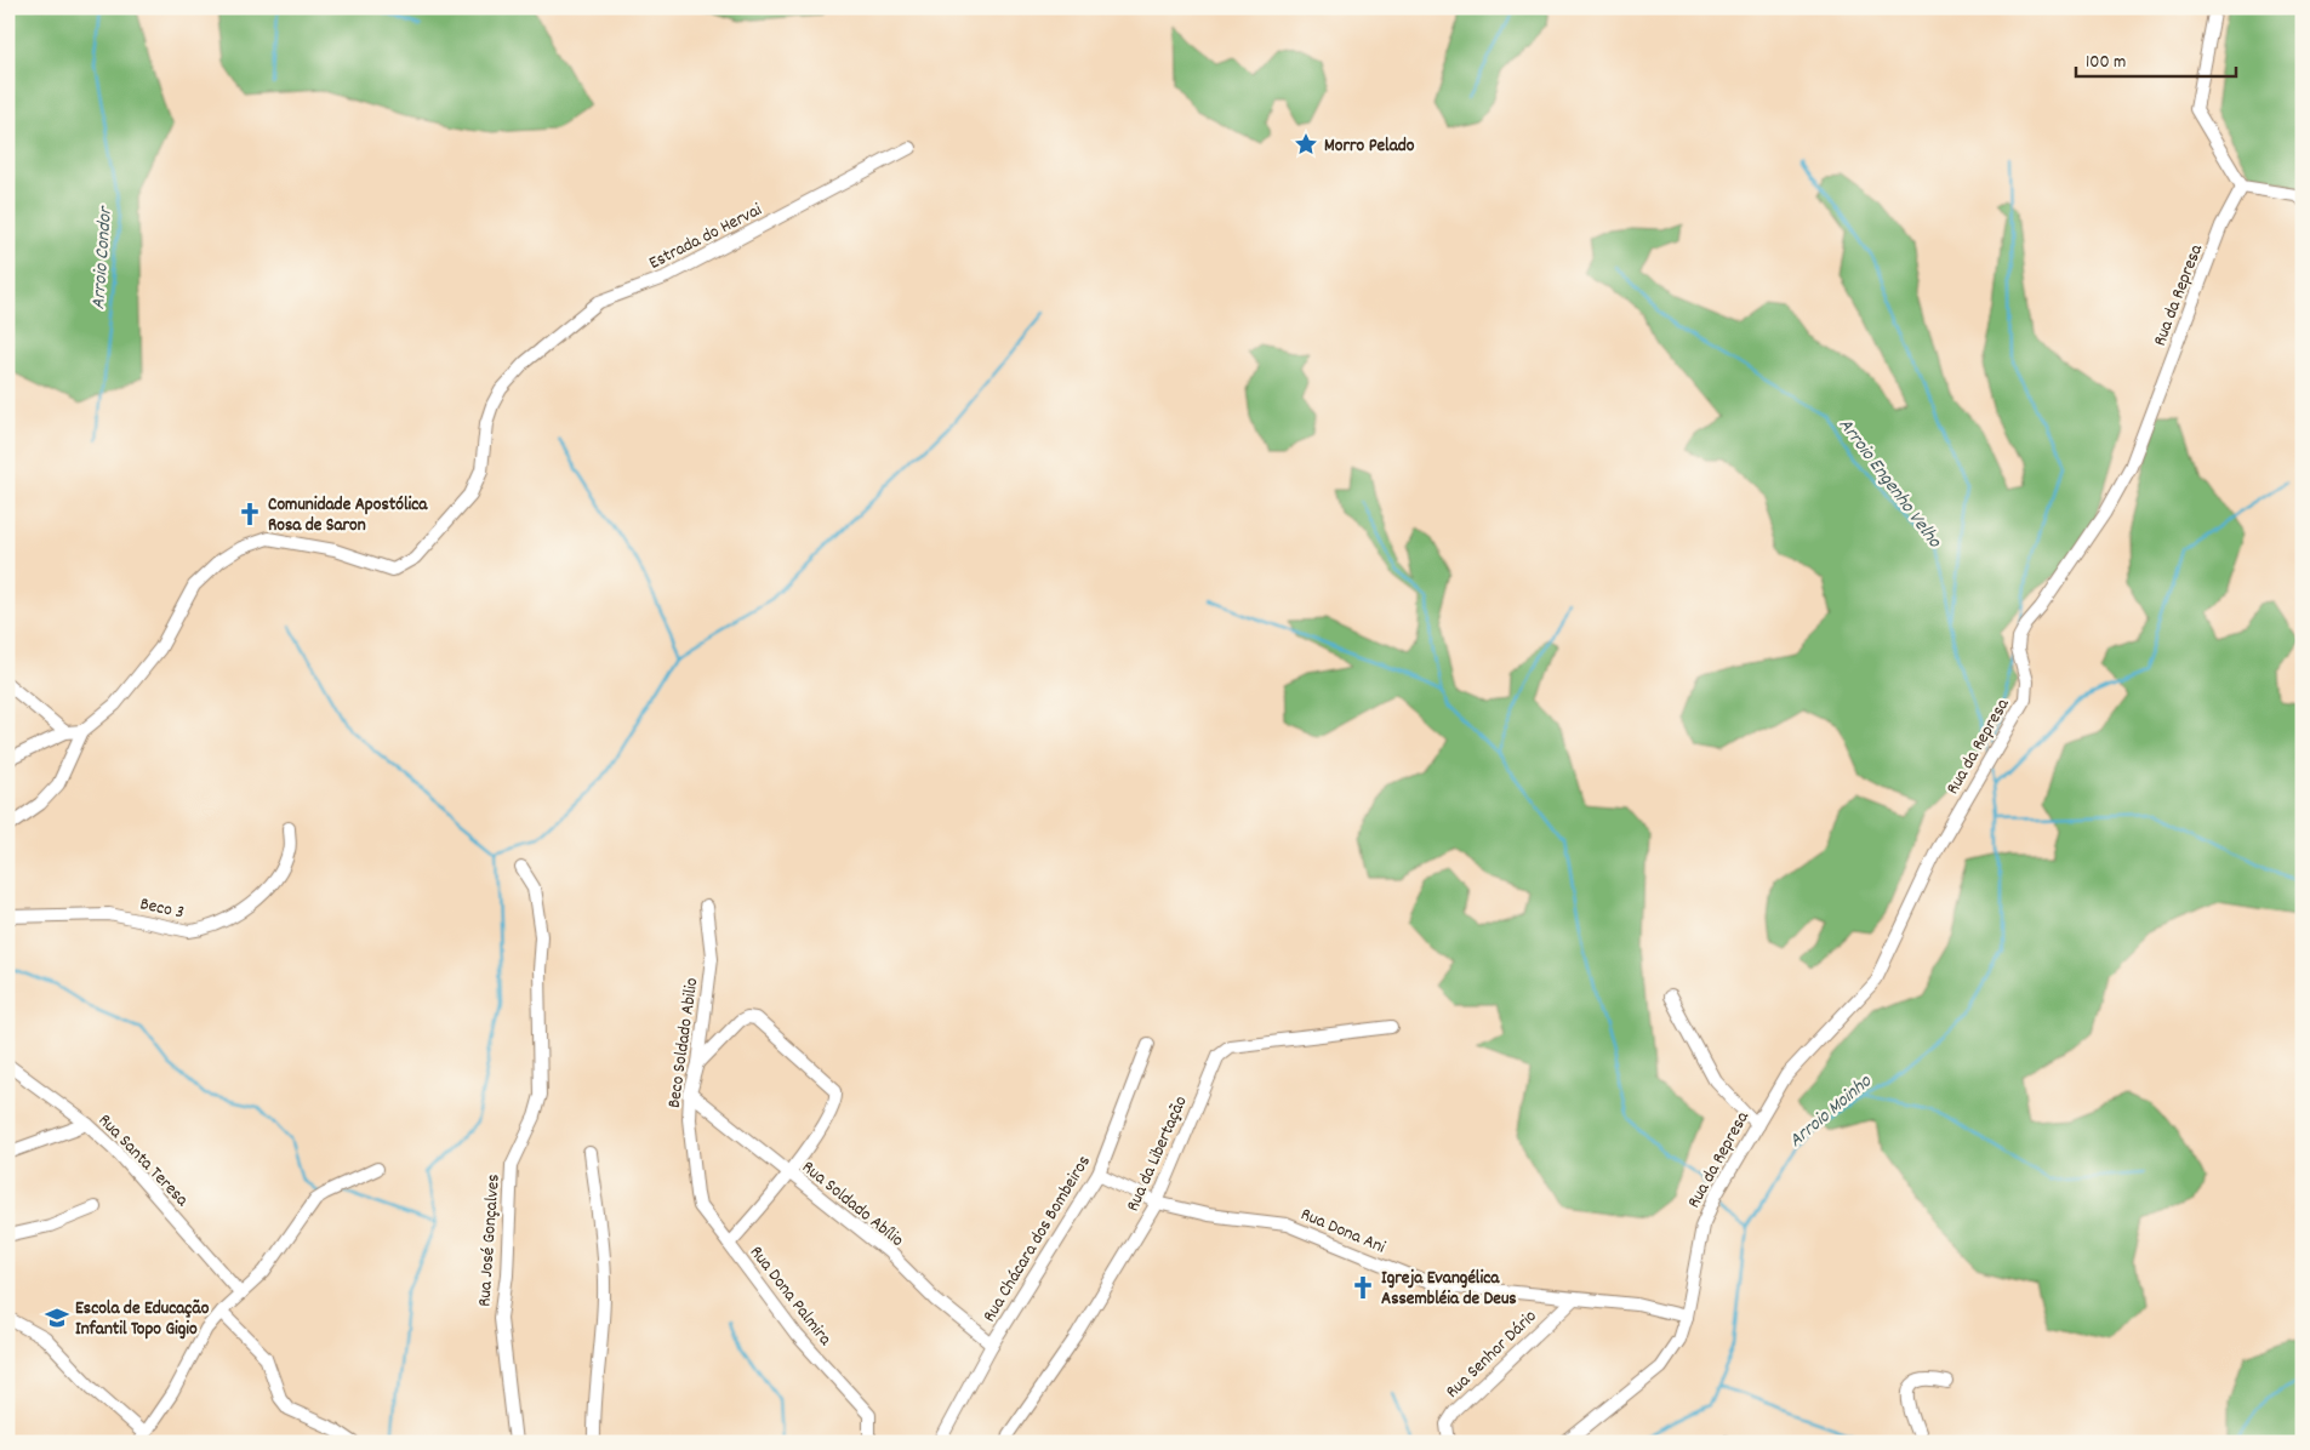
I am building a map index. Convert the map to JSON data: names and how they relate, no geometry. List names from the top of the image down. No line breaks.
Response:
{"streets":{"street":["Estrada do Hervai","Rua da Represa","Beco 3","Beco Soldado Abilio","Rua da Libertação","Rua Santa Teresa","Rua Soldado Abílio","Rua Dona Ani","Rua Chácara dos Bombeiros","Rua José Gonçalves","Rua Dona Palmira","Rua Senhor Dário"]},"crossings":[["Rua da Represa","Rua Dona Ani"],["Beco Soldado Abilio","Rua Soldado Abílio"],["Beco Soldado Abilio","Rua Dona Palmira"],["Rua da Libertação","Rua Dona Ani"],["Rua Soldado Abílio","Rua Chácara dos Bombeiros"],["Rua Soldado Abílio","Rua Dona Palmira"],["Rua Dona Ani","Rua Chácara dos Bombeiros"],["Rua Dona Ani","Rua Senhor Dário"]],"water":["Arroio Condor","Arroio Engenho Velho","Arroio Moinho"],"places":{"place":["Morro Pelado"],"church":["Comunidade Apostólica Rosa de Saron","Igreja Evangélica Assembléia de Deus"],"school or university":["Escola de Educação Infantil Topo Gigio"]},"scale_bar":"100 m"}
